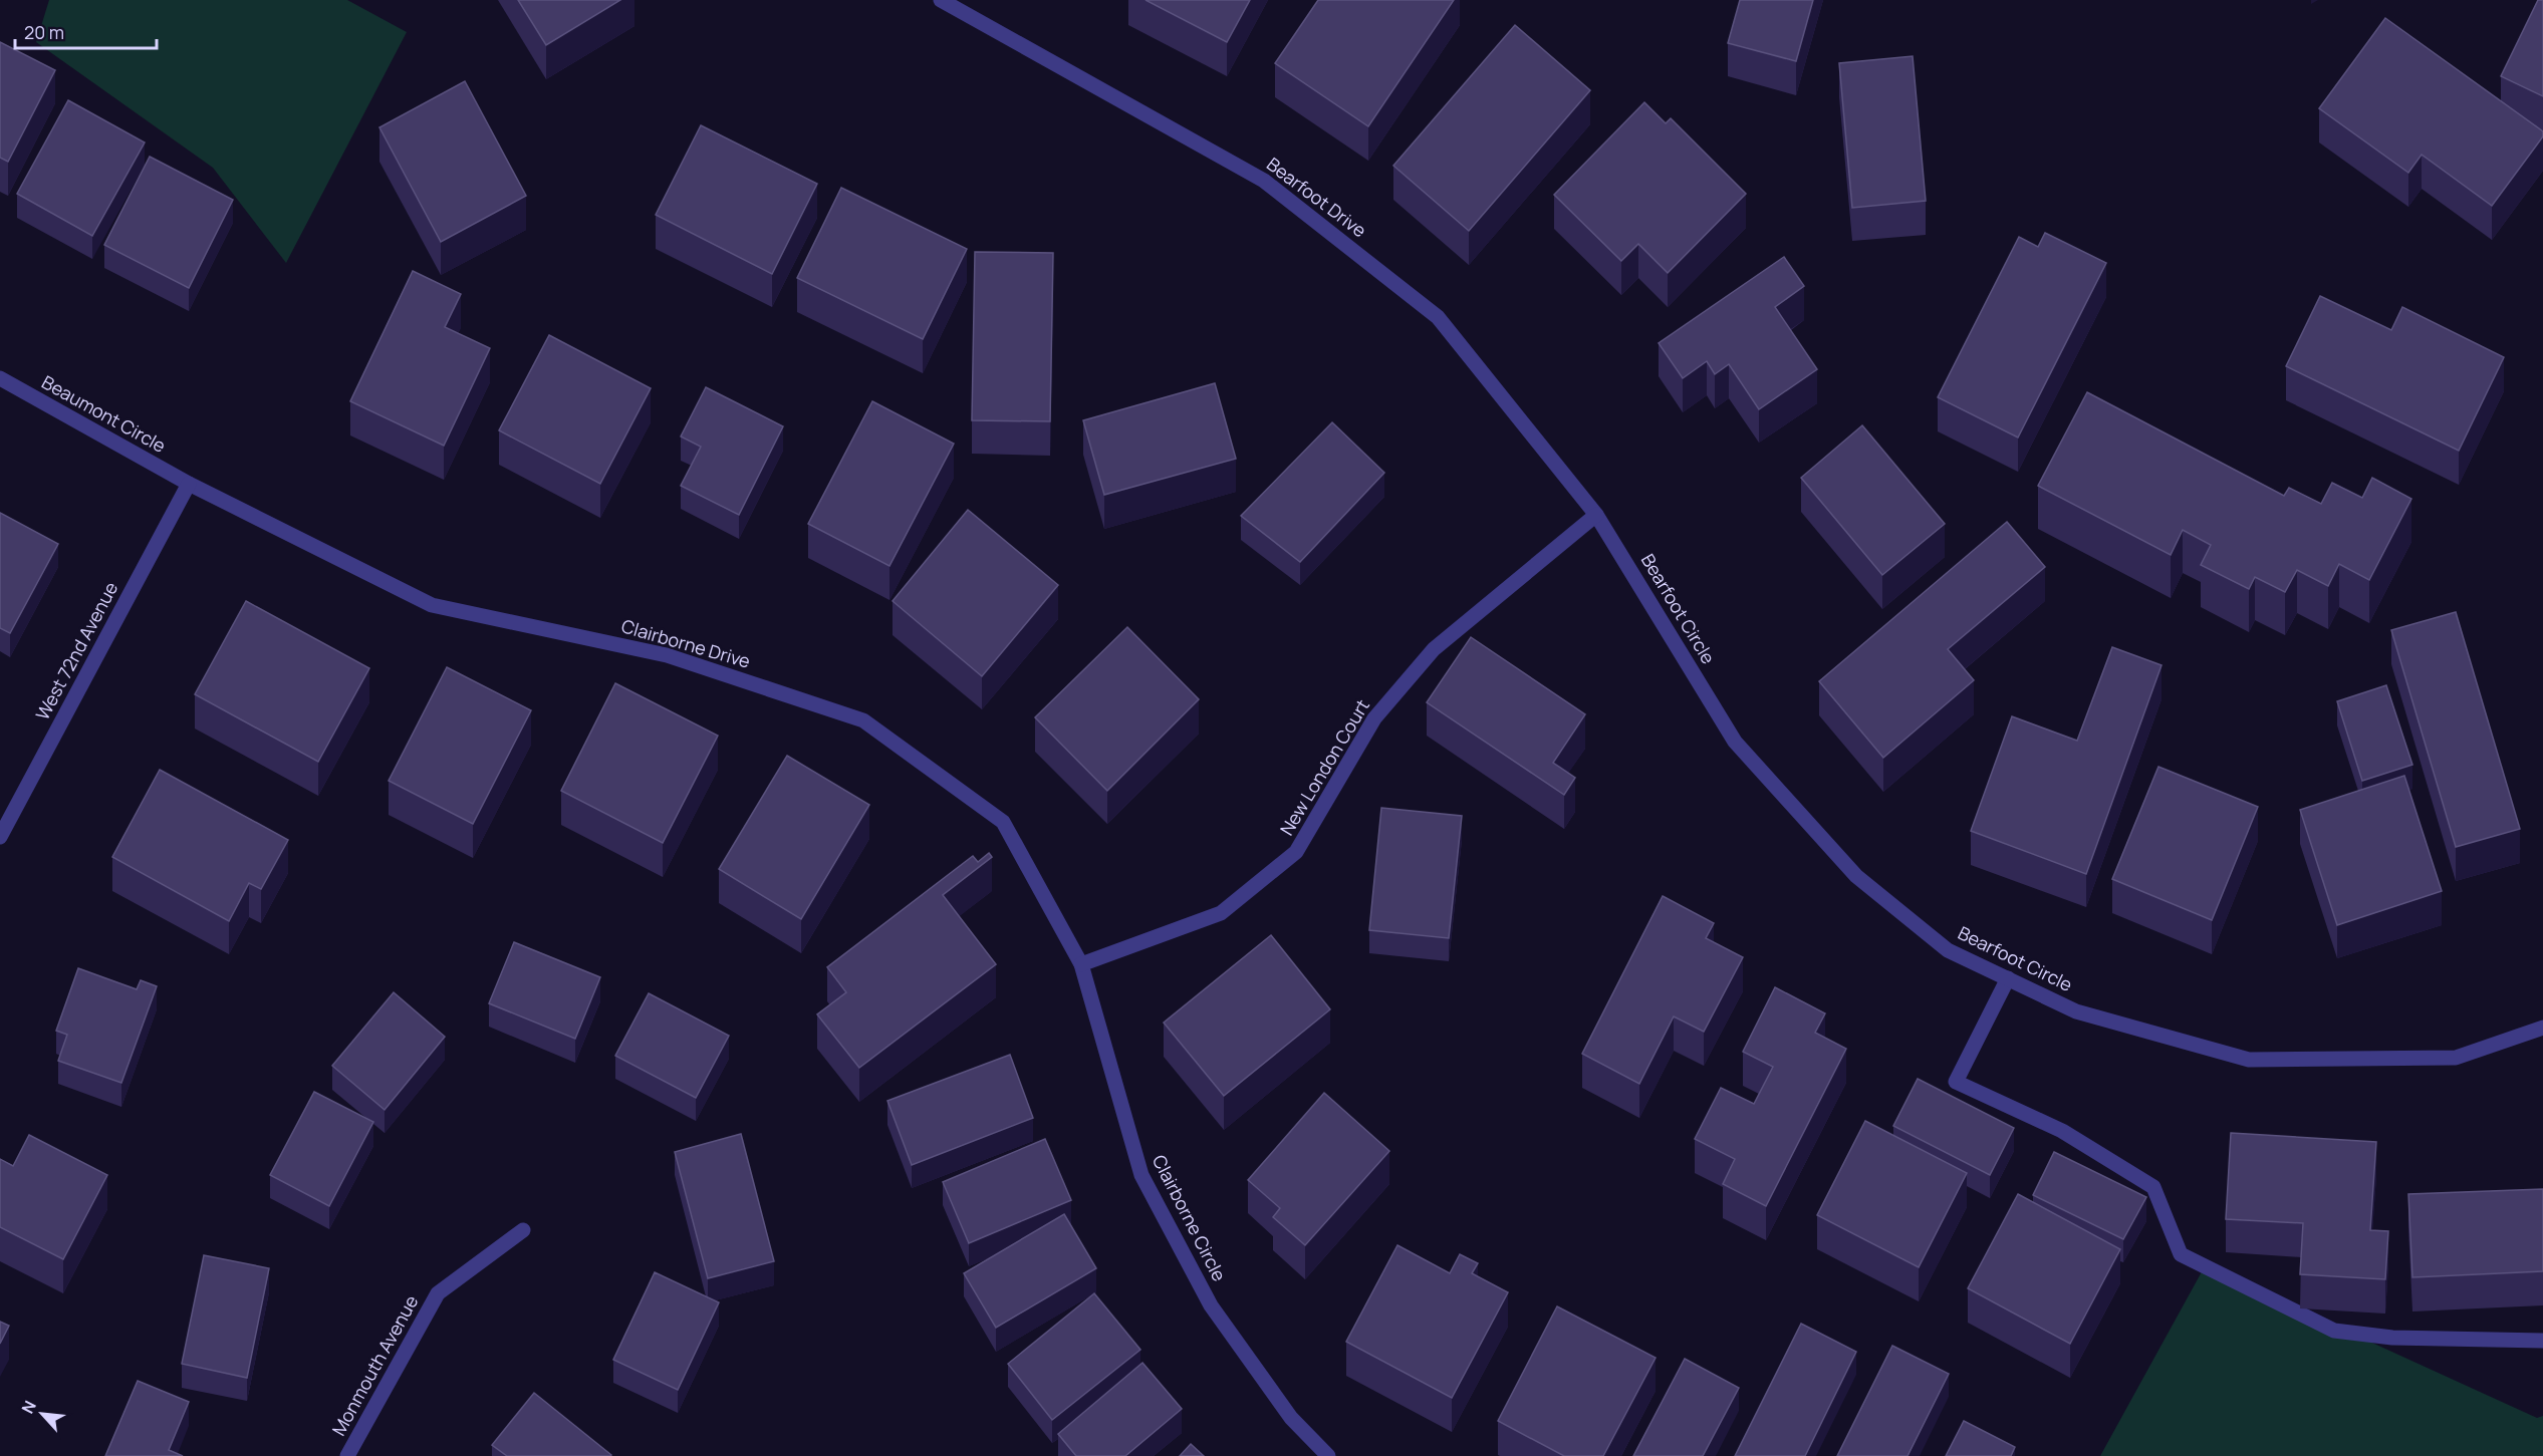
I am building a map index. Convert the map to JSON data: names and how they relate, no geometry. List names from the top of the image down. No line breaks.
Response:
{"streets":{"street":["Bearfoot Drive","Beaumont Circle","Bearfoot Circle","Clairborne Drive","West 72nd Avenue","New London Court","Clairborne Circle","Monmouth Avenue"]},"crossings":[["Bearfoot Drive","Bearfoot Circle"],["Bearfoot Drive","New London Court"],["Beaumont Circle","Clairborne Drive"],["Beaumont Circle","West 72nd Avenue"],["Bearfoot Circle","New London Court"],["Clairborne Drive","West 72nd Avenue"],["Clairborne Drive","New London Court"],["Clairborne Drive","Clairborne Circle"],["New London Court","Clairborne Circle"]],"scale_bar":"20 m","north":"top left"}
